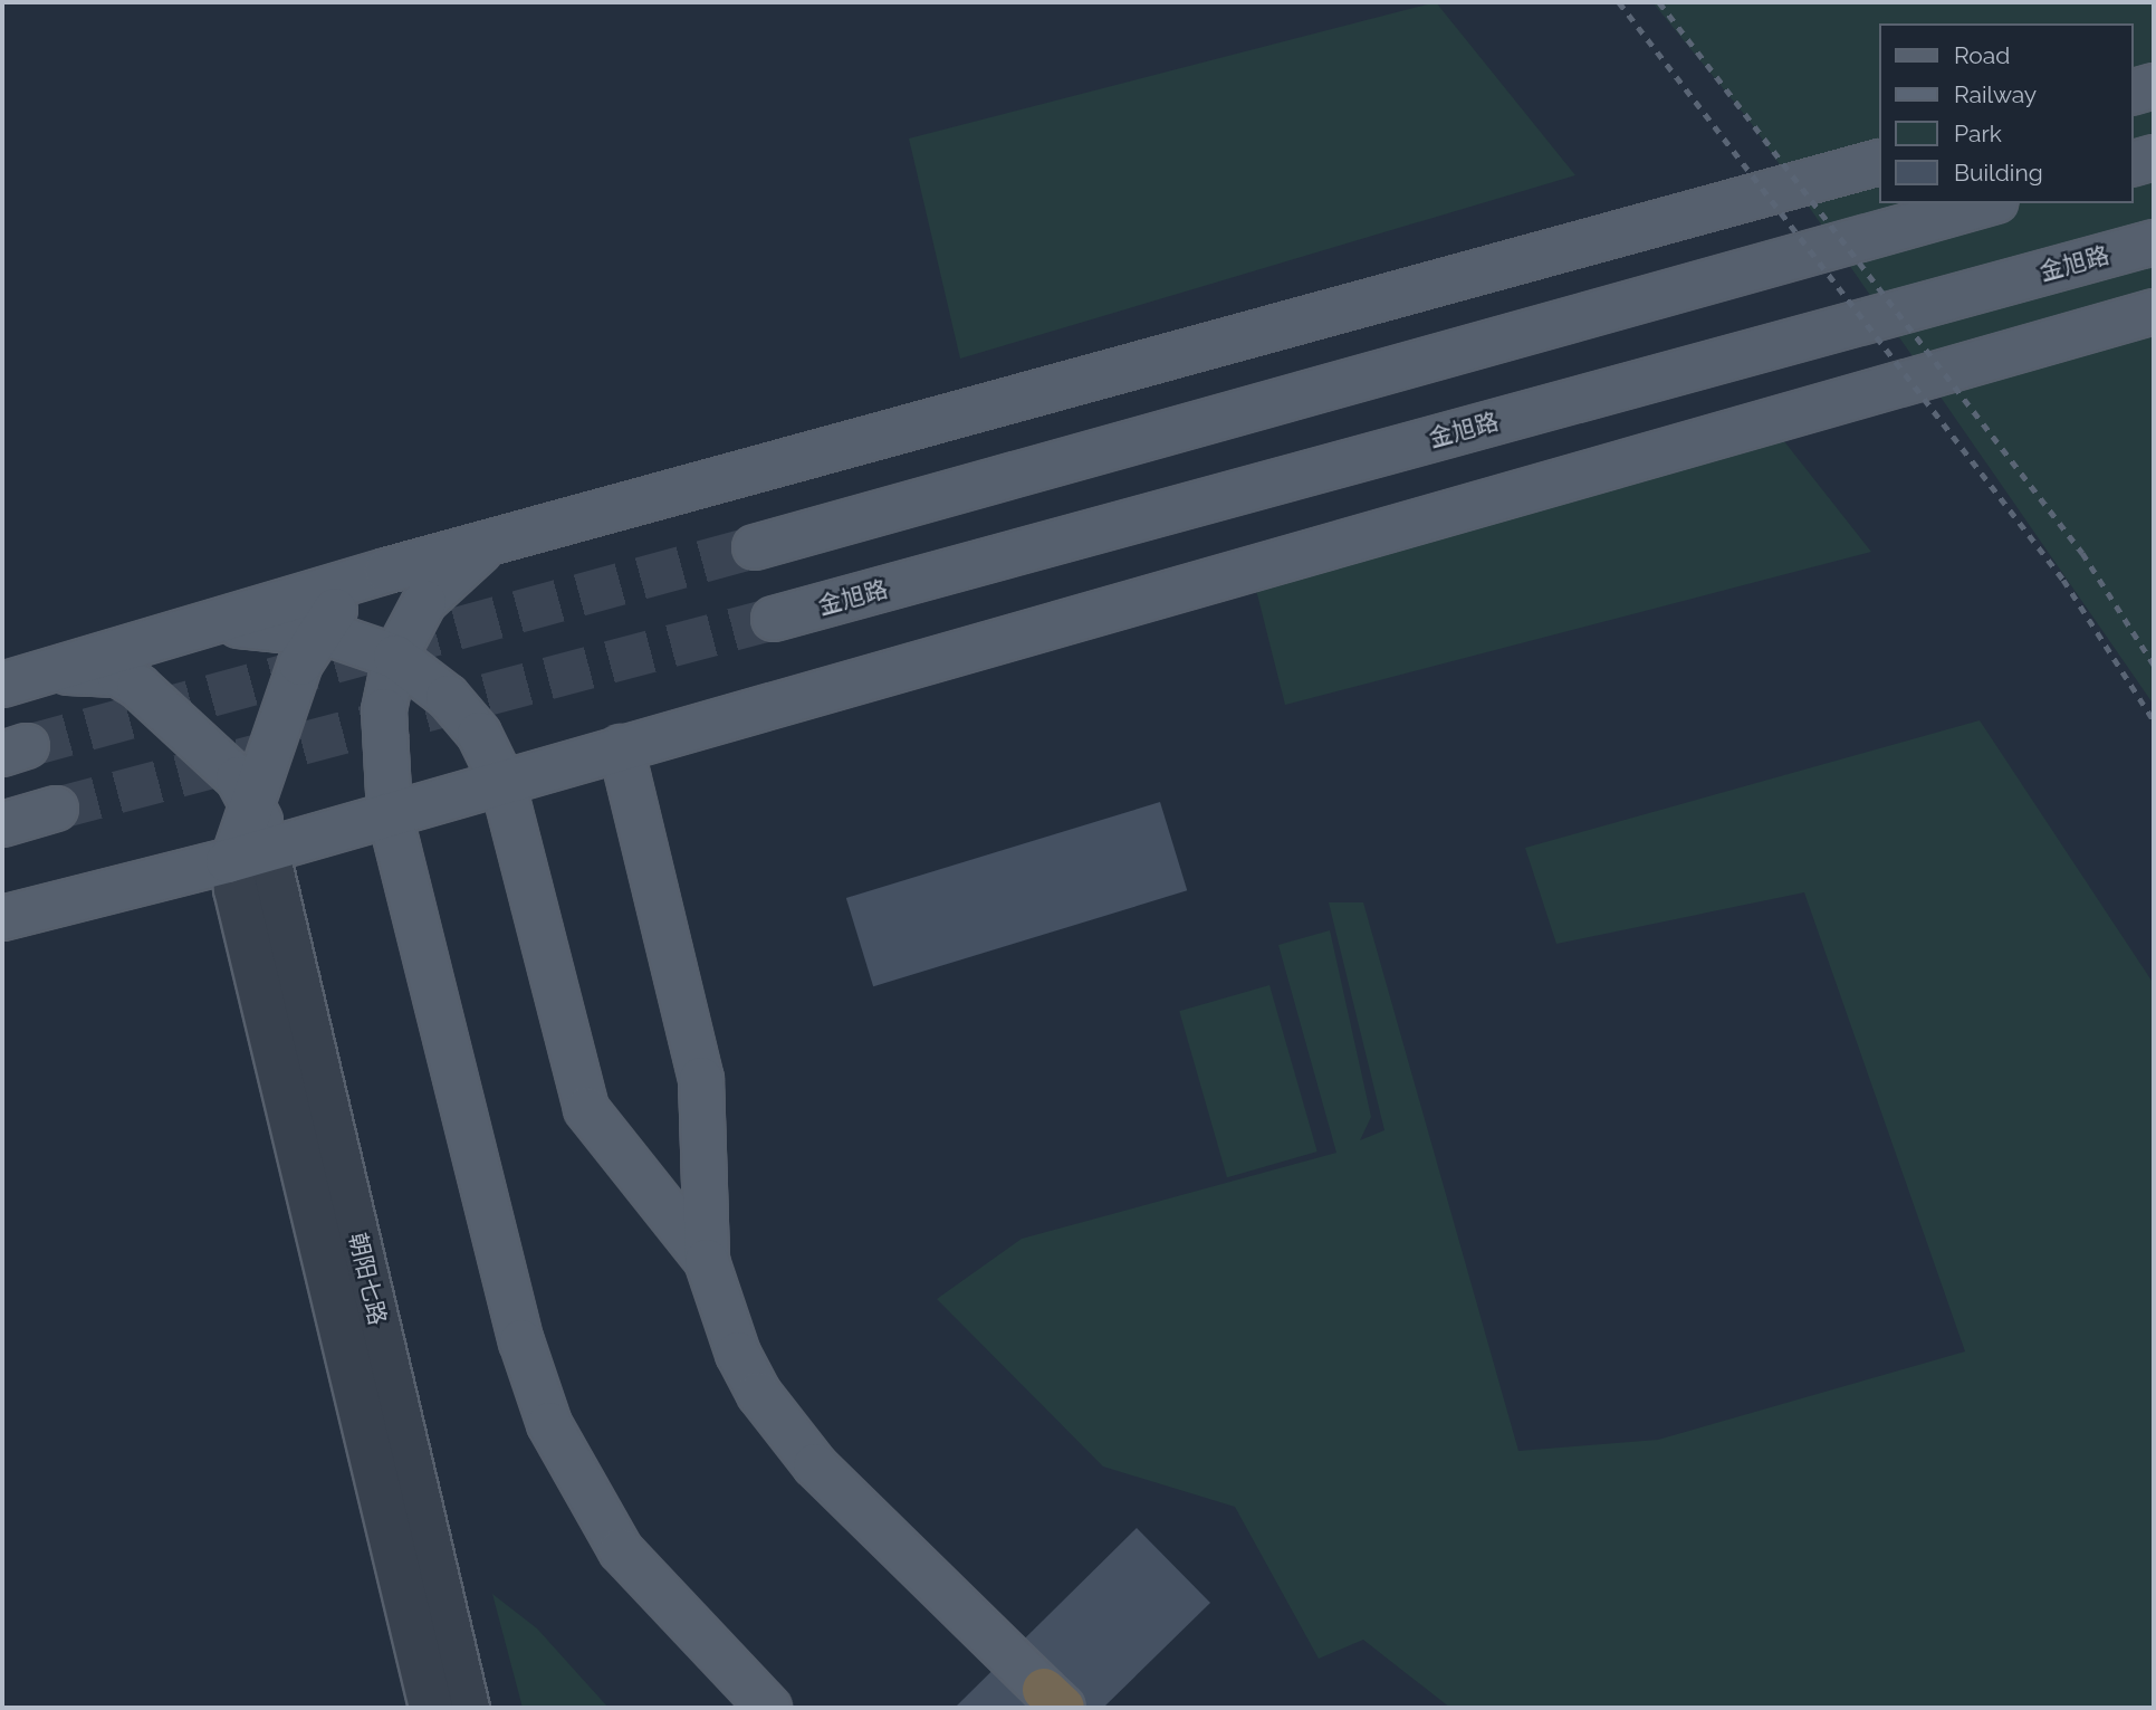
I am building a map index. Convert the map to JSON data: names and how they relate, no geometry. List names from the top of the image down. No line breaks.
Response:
{"streets":{"main road":["金旭路"],"street":["朝阳七路"]},"legend":["Road","Railway","Park","Building"]}
